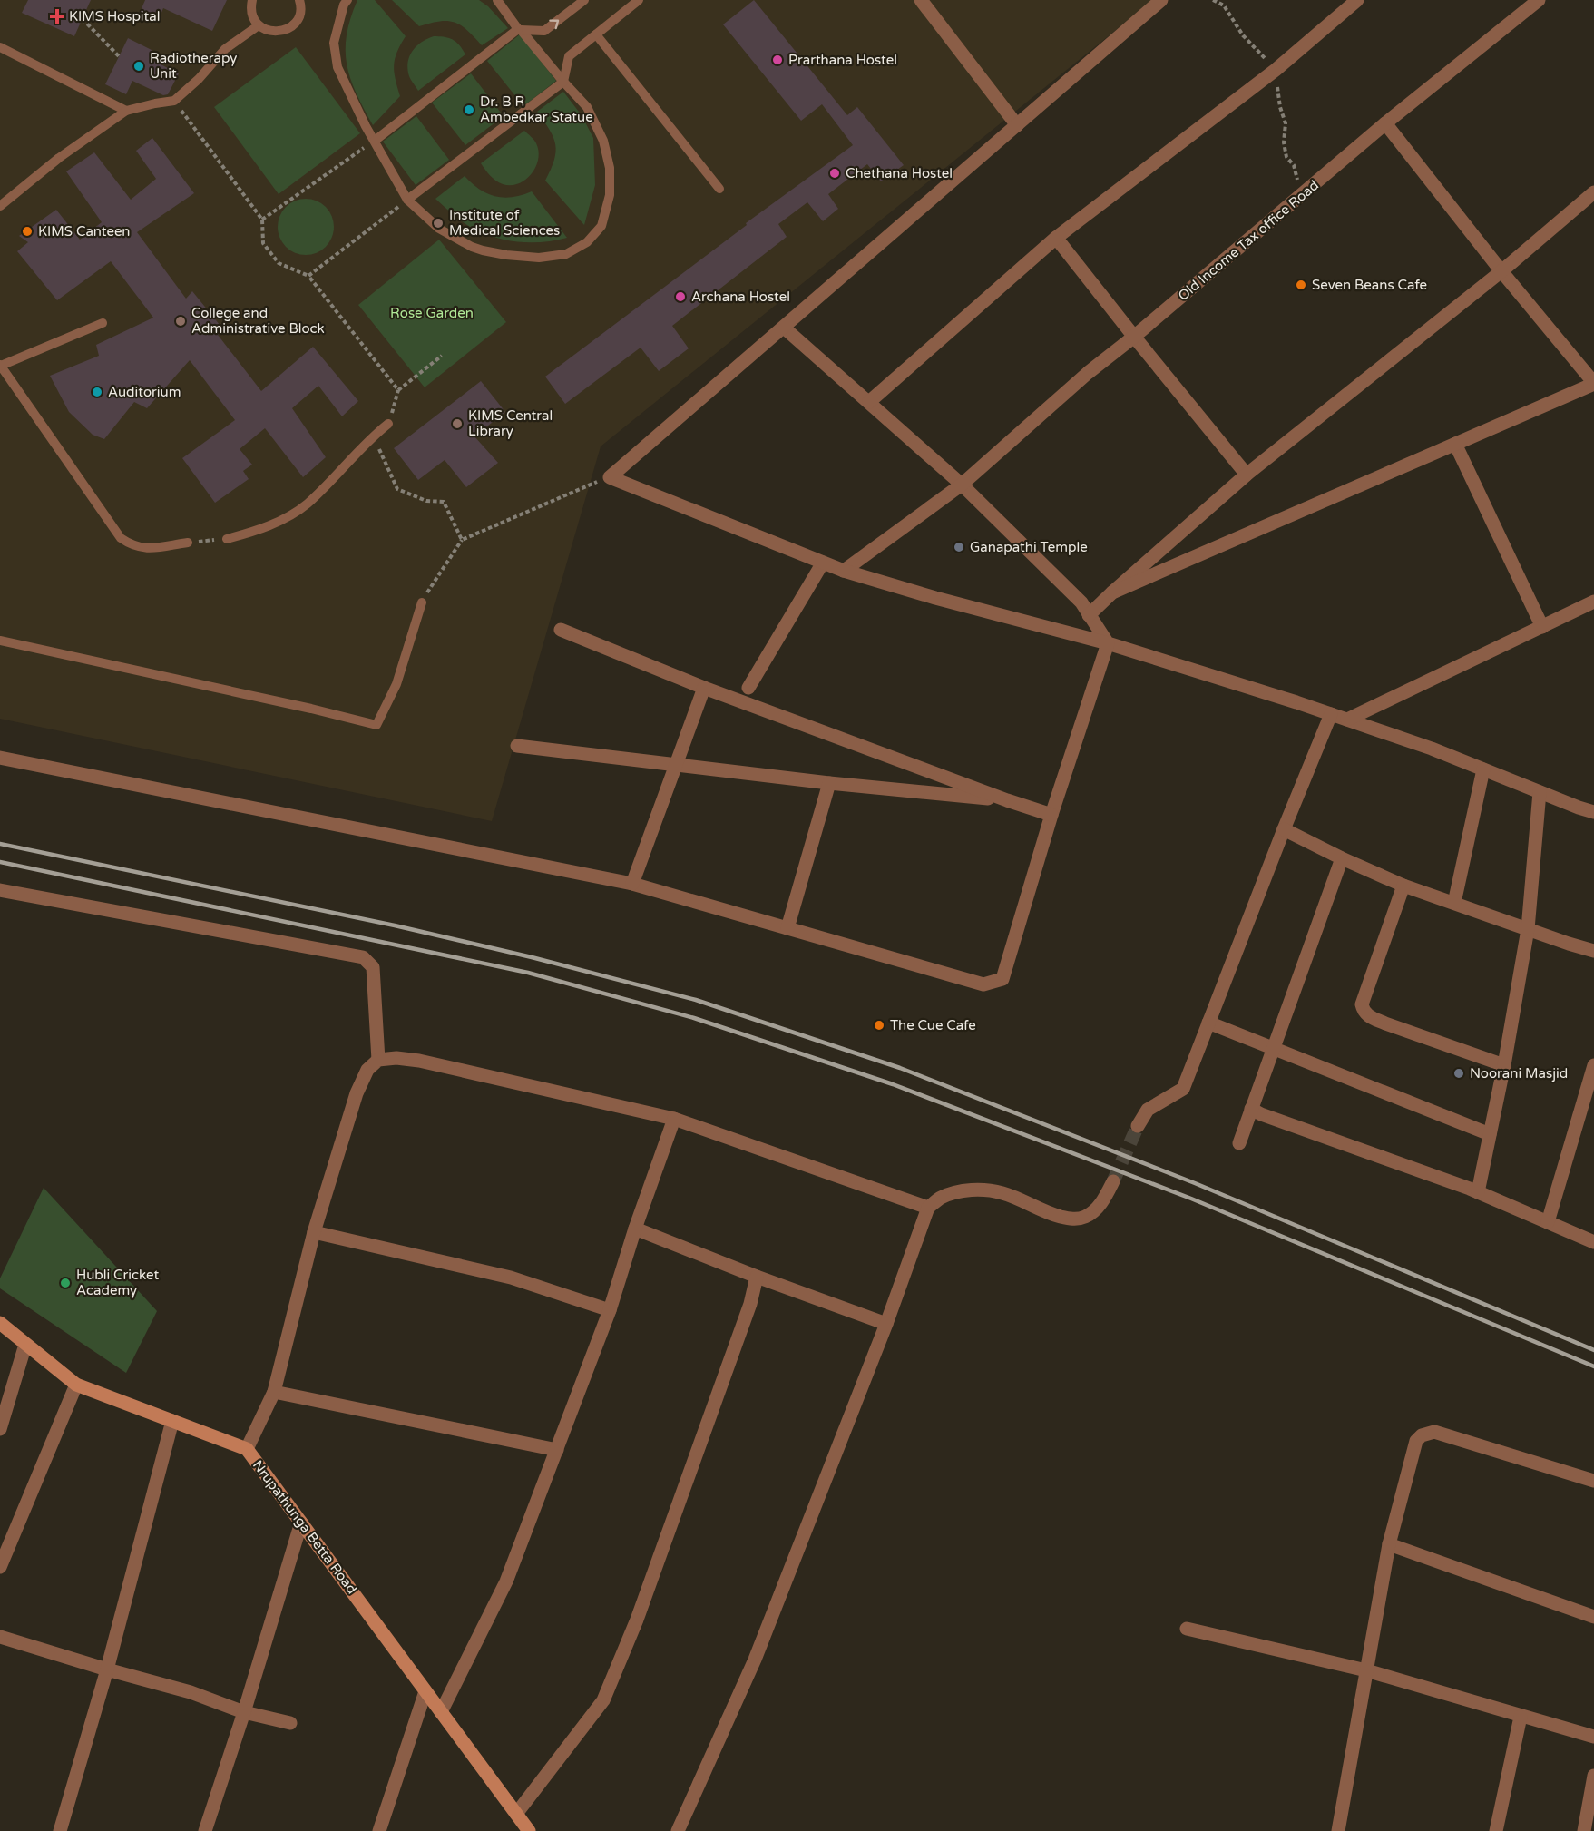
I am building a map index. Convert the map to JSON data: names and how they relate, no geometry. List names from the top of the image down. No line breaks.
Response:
{"streets":{"street":["Old Income Tax office Road","Nrupathunga Betta Road"]},"parks":["Rose Garden"],"places":{"health":["KIMS Hospital"],"other":["Prarthana Hostel","Radiotherapy Unit","Dr. B R Ambedkar Statue","Chethana Hostel","Institute of Medical Sciences","KIMS Canteen","Seven Beans Cafe","Archana Hostel","College and Administrative Block","Auditorium","KIMS Central Library","Ganapathi Temple","The Cue Cafe","Noorani Masjid","Hubli Cricket Academy"]}}
